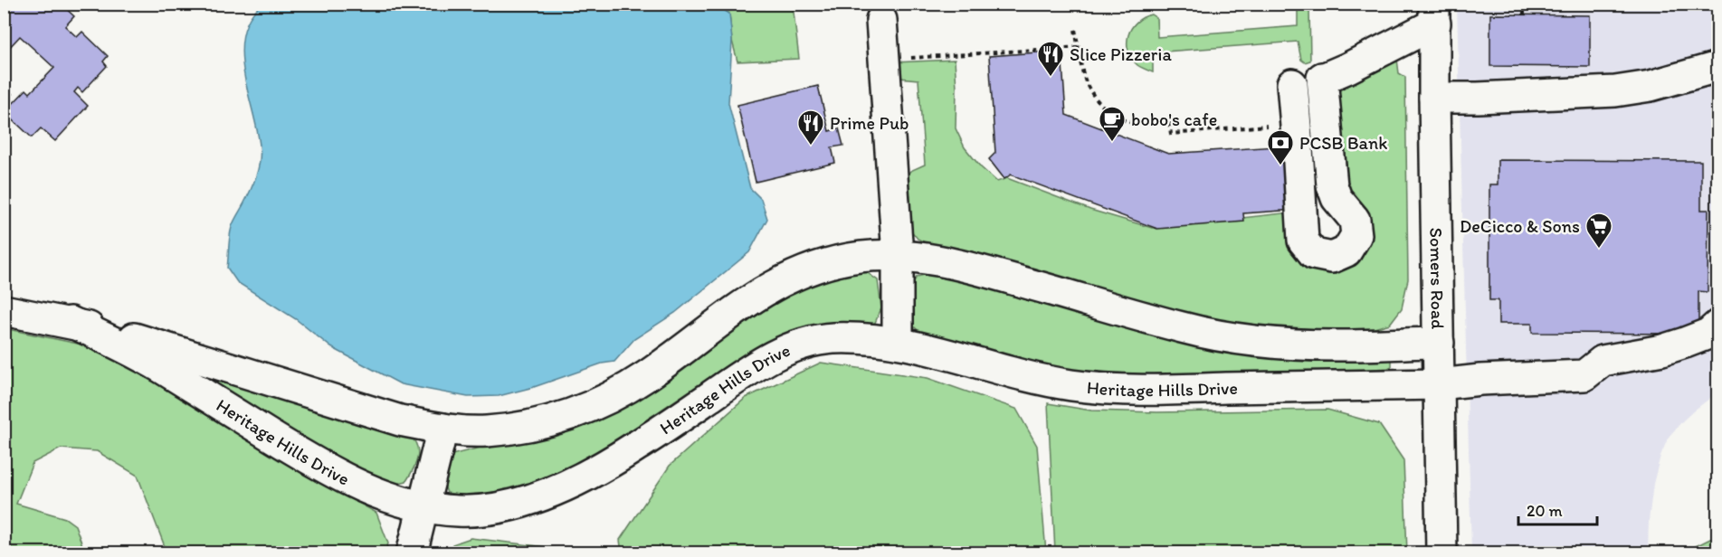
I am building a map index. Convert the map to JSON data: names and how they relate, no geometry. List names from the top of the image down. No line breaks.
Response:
{"streets":{"street":["Somers Road","Heritage Hills Drive"]},"crossings":[["Somers Road","Heritage Hills Drive"]],"places":{"restaurant":["Slice Pizzeria","Prime Pub"],"cafe":["bobo's cafe"],"bank":["PCSB Bank"],"supermarket":["DeCicco & Sons"]},"scale_bar":"20 m"}
